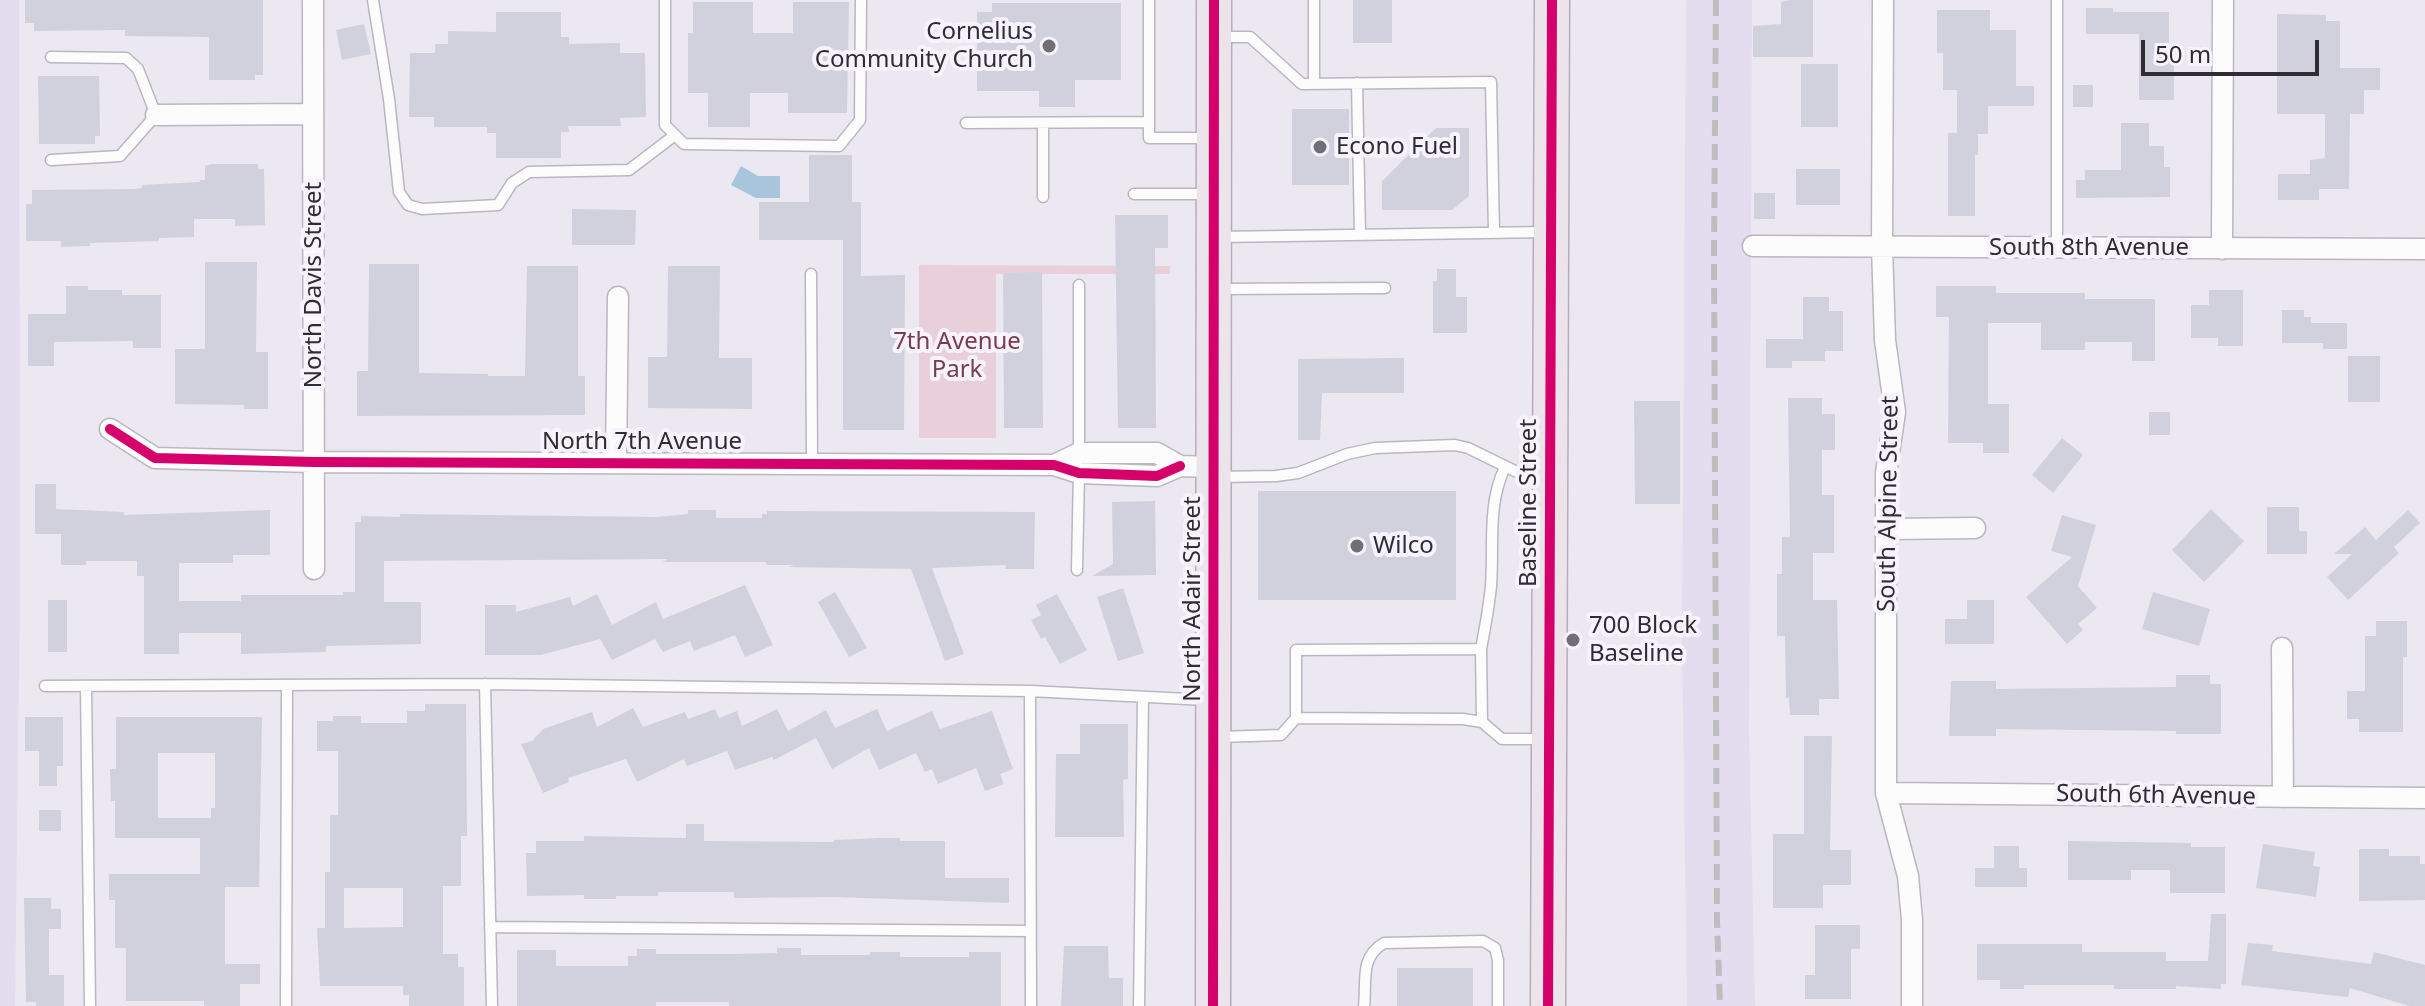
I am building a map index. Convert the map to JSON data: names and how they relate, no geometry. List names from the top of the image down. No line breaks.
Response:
{"streets":{"highway":["Baseline Street","North Adair Street"],"street":["South 8th Avenue","North Davis Street","North 7th Avenue","South Alpine Street","South 6th Avenue"]},"crossings":[["South 8th Avenue","South Alpine Street"],["North Davis Street","North 7th Avenue"],["North 7th Avenue","North Adair Street"],["South Alpine Street","South 6th Avenue"]],"parks":["7th Avenue Park"],"places":["Cornelius Community Church","Econo Fuel","Wilco","700 Block Baseline"],"scale_bar":"50 m"}
